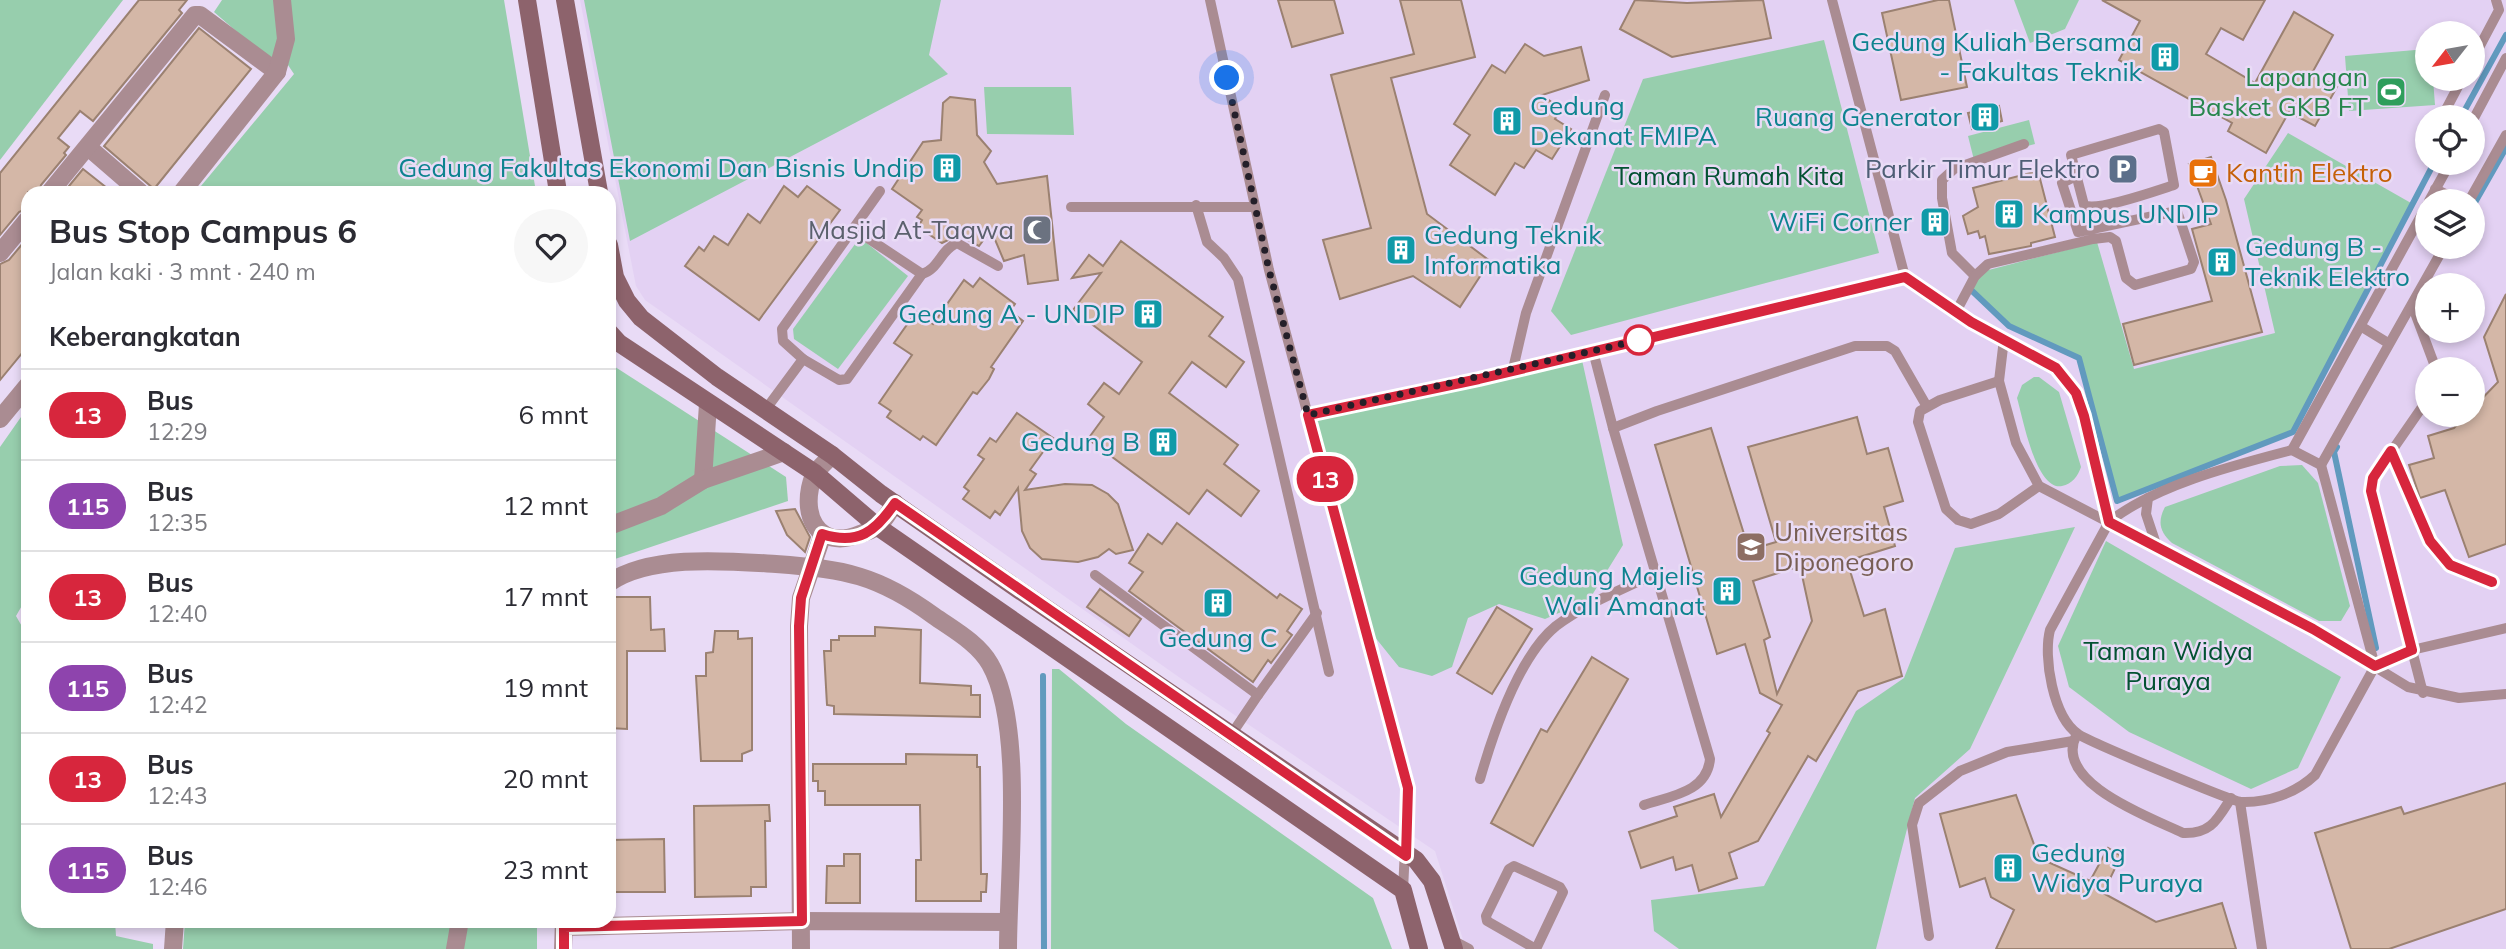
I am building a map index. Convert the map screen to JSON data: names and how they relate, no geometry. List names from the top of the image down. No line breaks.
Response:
{"parks":["Taman Rumah Kita","Taman Widya Puraya"],"places":{"building":["Gedung Kuliah Bersama - Fakultas Teknik","Ruang Generator","Gedung Dekanat FMIPA","Gedung Fakultas Ekonomi Dan Bisnis Undip","Kampus UNDIP","WiFi Corner","Gedung Teknik Informatika","Gedung B - Teknik Elektro","Gedung A - UNDIP","Gedung B","Gedung Majelis Wali Amanat","Gedung C","Gedung Widya Puraya"],"sports":["Lapangan Basket GKB FT"],"parking":["Parkir Timur Elektro"],"cafe":["Kantin Elektro"],"mosque":["Masjid At-Taqwa"],"school or university":["Universitas Diponegoro"]},"lines":["bus line 13"],"north":"bottom left","page":{"on_map":"13","map_buttons":["+","−"],"heading":[["Bus Stop Campus 6","Jalan kaki · 3 mnt · 240 m"],"Keberangkatan"],"list":[{"mark":"13","name":"Bus","note":"12:29","value":"6 mnt"},{"mark":"115","name":"Bus","note":"12:35","value":"12 mnt"},{"mark":"13","name":"Bus","note":"12:40","value":"17 mnt"},{"mark":"115","name":"Bus","note":"12:42","value":"19 mnt"},{"mark":"13","name":"Bus","note":"12:43","value":"20 mnt"},{"mark":"115","name":"Bus","note":"12:46","value":"23 mnt"}]}}
